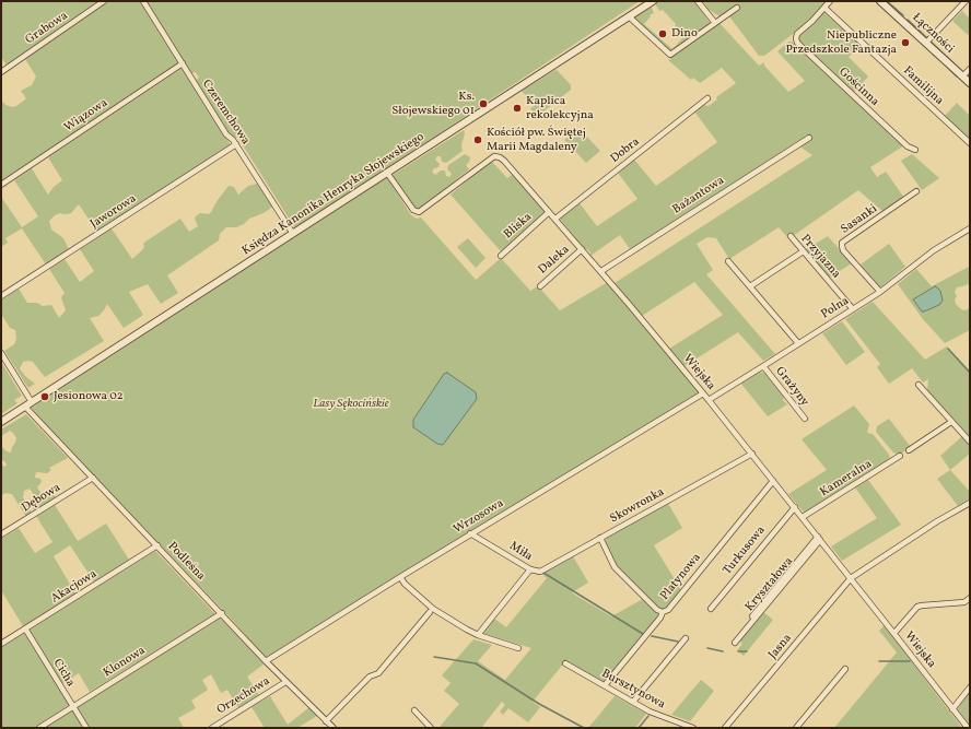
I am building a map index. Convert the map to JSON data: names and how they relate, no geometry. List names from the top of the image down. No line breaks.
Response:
{"streets":{"street":["Grabowa","Łączności","Familijna","Gościnna","Czeremchowa","Wiązowa","Dobra","Księdza Kanonika Henryka Słojewskiego","Bażantowa","Jaworowa","Sasanki","Bliska","Przyjazna","Daleka","Polna","Wiejska","Grażyny","Kameralna","Dębowa","Skowronka","Wrzosowa","Turkusowa","Miła","Podleśna","Platynowa","Kryształowa","Akacjowa","Jasna","Klonowa","Cicha","Bursztynowa","Orzechowa"]},"crossings":[["Familijna","Gościnna"],["Czeremchowa","Wiązowa"],["Czeremchowa","Księdza Kanonika Henryka Słojewskiego"],["Czeremchowa","Jaworowa"],["Dobra","Wiejska"],["Księdza Kanonika Henryka Słojewskiego","Wiejska"],["Księdza Kanonika Henryka Słojewskiego","Podleśna"],["Bażantowa","Wiejska"],["Sasanki","Polna"],["Bliska","Wiejska"],["Przyjazna","Polna"],["Daleka","Wiejska"],["Polna","Wiejska"],["Polna","Grażyny"],["Wiejska","Kameralna"],["Wiejska","Skowronka"],["Wiejska","Wrzosowa"],["Wiejska","Turkusowa"],["Wiejska","Platynowa"],["Wiejska","Kryształowa"],["Wiejska","Jasna"],["Dębowa","Podleśna"],["Skowronka","Miła"],["Wrzosowa","Miła"],["Wrzosowa","Podleśna"],["Podleśna","Akacjowa"],["Podleśna","Klonowa"],["Podleśna","Orzechowa"],["Platynowa","Bursztynowa"],["Akacjowa","Cicha"],["Klonowa","Cicha"]],"parks":["Lasy Sękocińskie"],"places":["Dino","Niepubliczne Przedszkole Fantazja","Ks. Słojewskiego 01","Kaplica rekolekcyjna","Kościół pw. Świętej Marii Magdaleny","Jesionowa 02"]}
